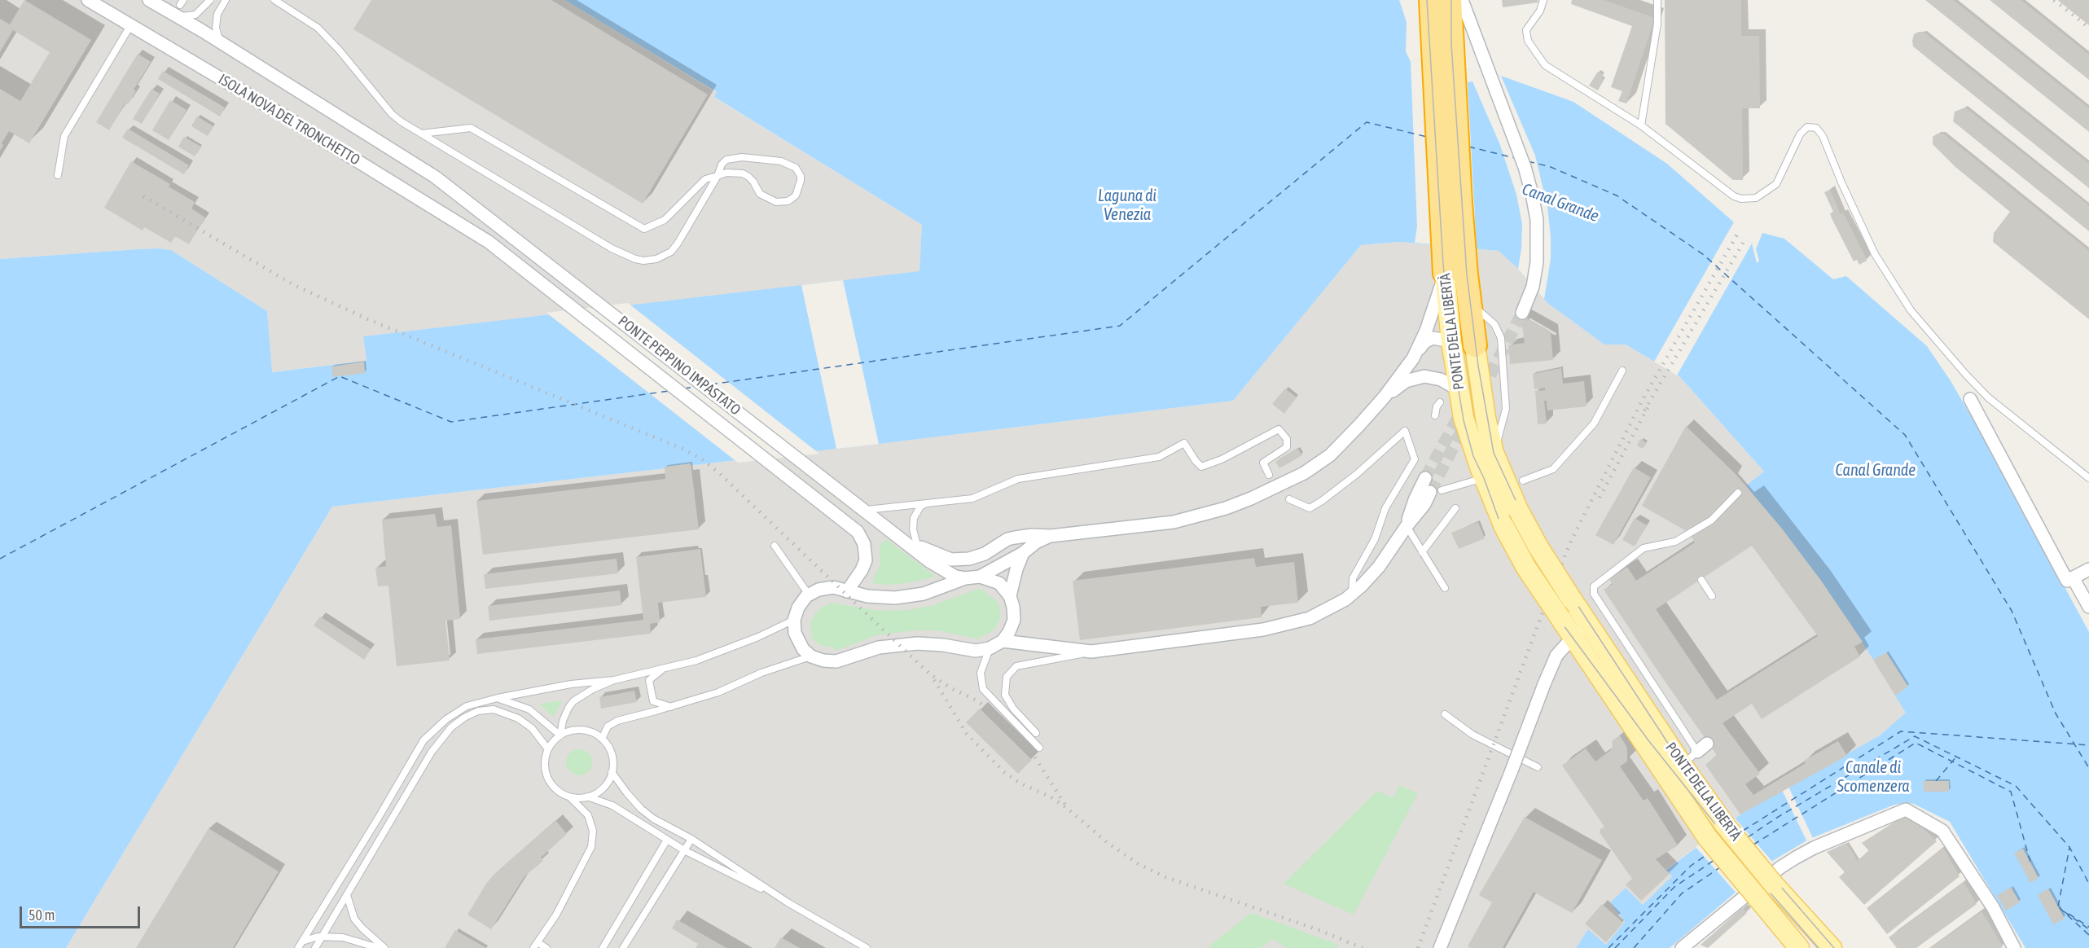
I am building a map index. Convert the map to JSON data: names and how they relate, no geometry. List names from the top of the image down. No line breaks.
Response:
{"streets":{"highway":["PONTE DELLA LIBERTÀ"],"street":["ISOLA NOVA DEL TRONCHETTO","PONTE PEPPINO IMPASTATO"]},"crossings":[["ISOLA NOVA DEL TRONCHETTO","PONTE PEPPINO IMPASTATO"]],"water":["Laguna di Venezia","Canal Grande","Canale di Scomenzera"],"scale_bar":"50 m"}
